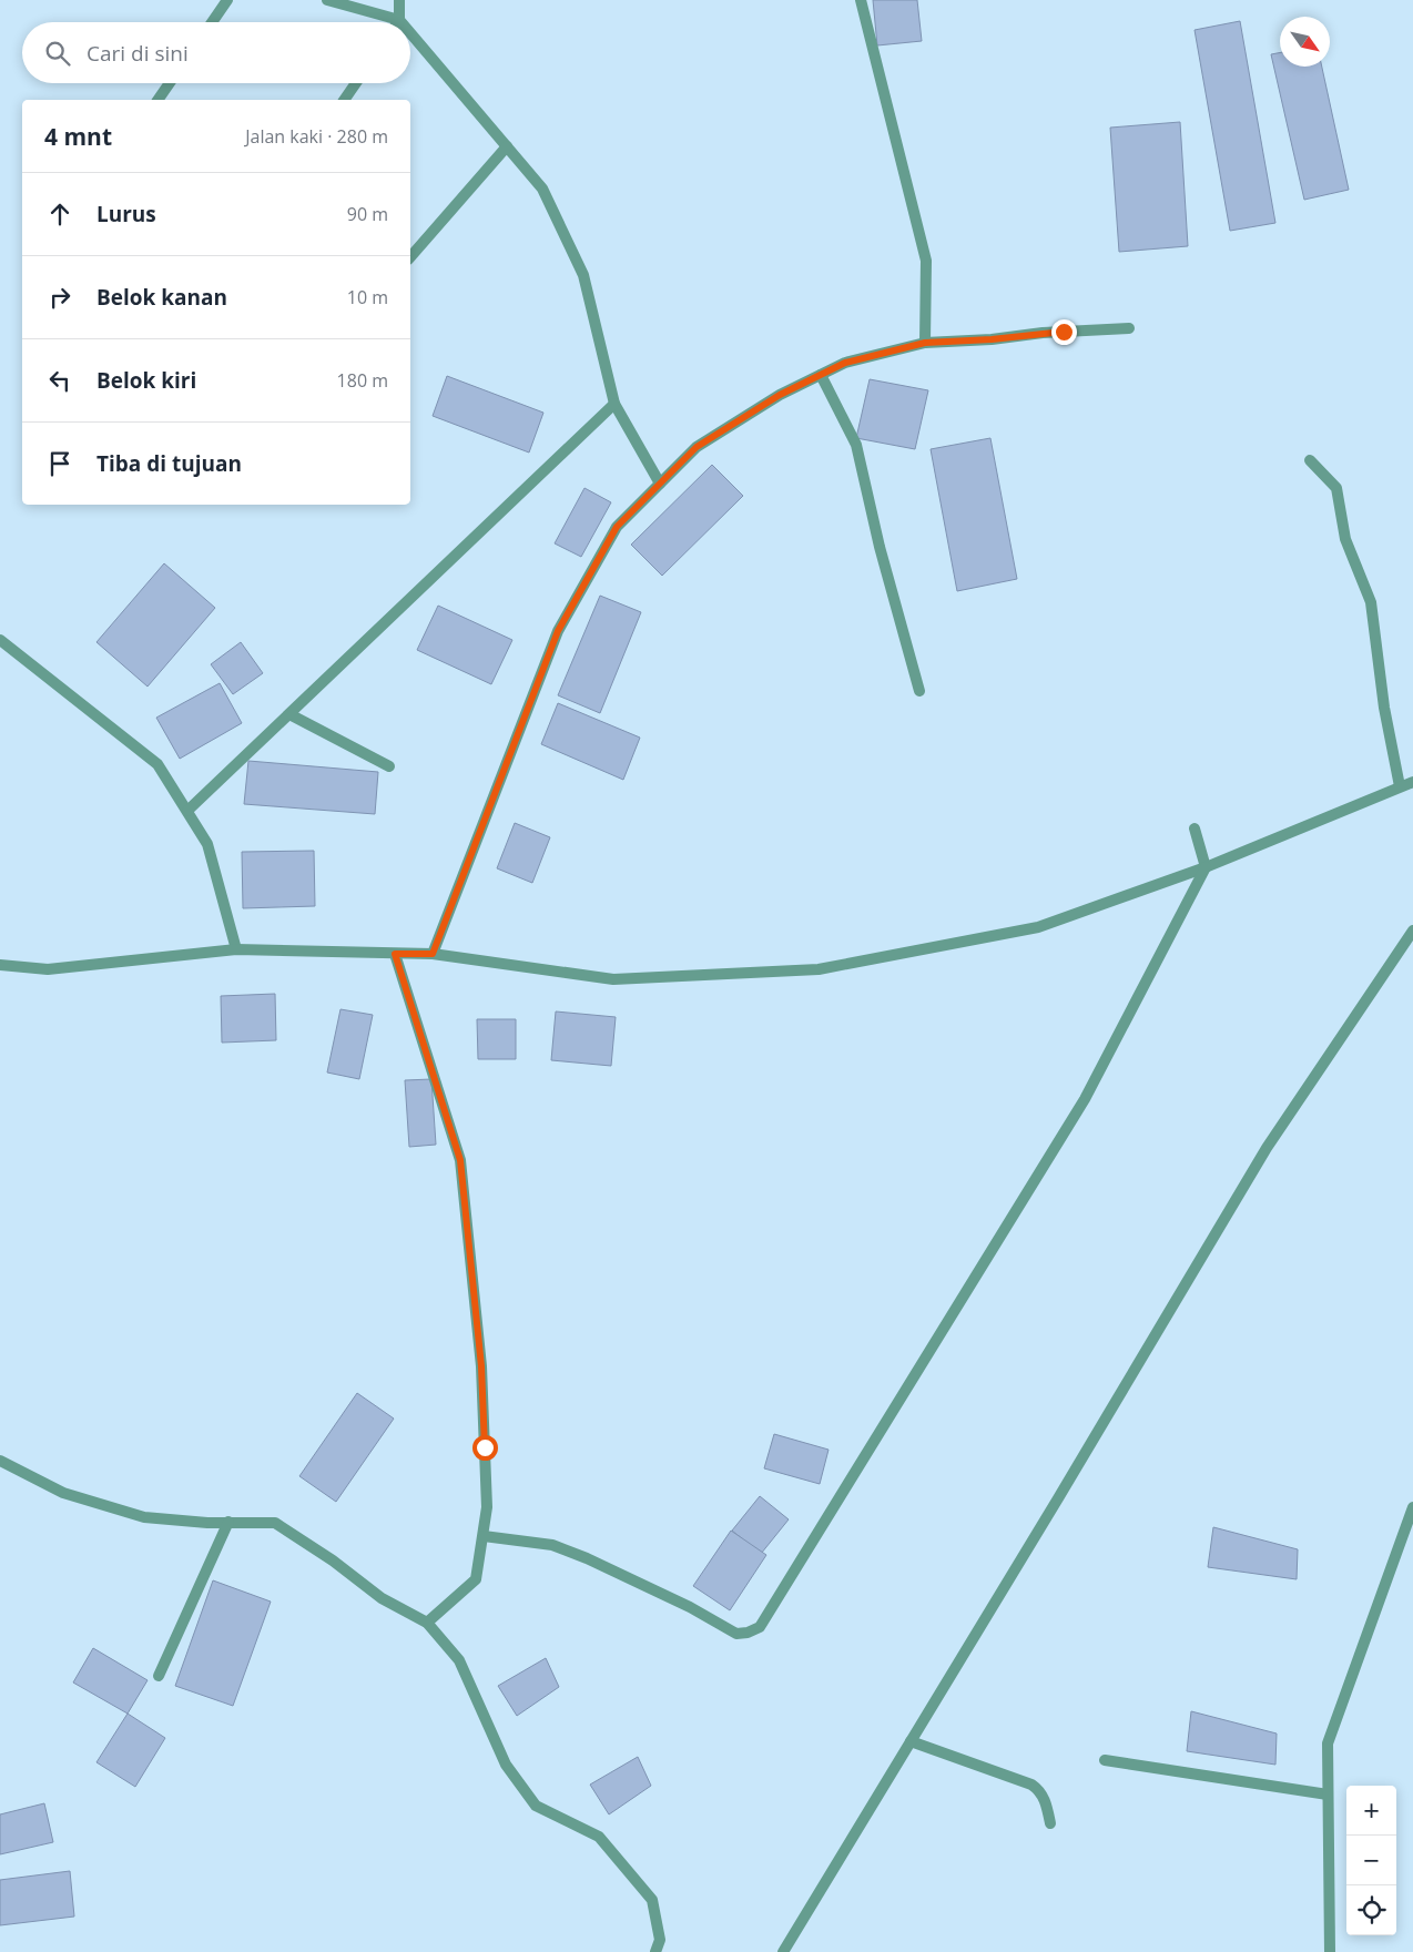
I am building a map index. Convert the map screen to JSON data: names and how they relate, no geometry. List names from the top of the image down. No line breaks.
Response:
{"north":"bottom right","page":{"search":"Cari di sini","heading":["4 mnt","Jalan kaki · 280 m"],"list":[["Lurus","90 m"],["Belok kanan","10 m"],["Belok kiri","180 m"],"Tiba di tujuan"],"map_buttons":["+","−"]}}
